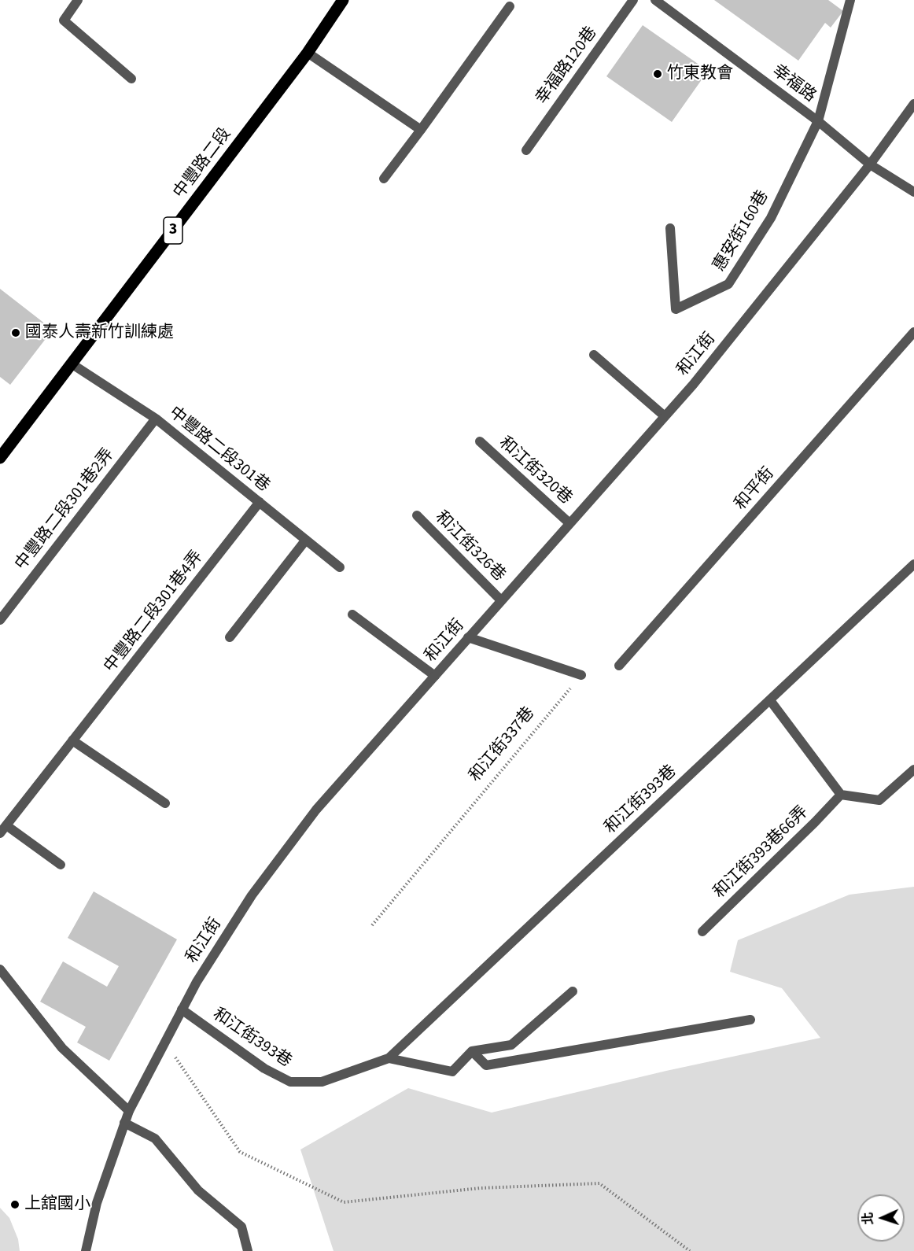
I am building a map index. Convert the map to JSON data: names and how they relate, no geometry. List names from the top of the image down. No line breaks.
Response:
{"streets":{"main road":["中豐路二段","3"],"street":["幸福路120巷","幸福路","惠安街160巷","和江街","中豐路二段301巷","和江街320巷","和平街","中豐路二段301巷2弄","和江街326巷","中豐路二段301巷4弄","和江街393巷","和江街393巷66弄"],"path":["和江街337巷"]},"crossings":[["幸福路","惠安街160巷"],["幸福路","和江街"],["中豐路二段","中豐路二段301巷"],["和江街","和江街320巷"],["和江街","和江街326巷"],["和江街","和江街393巷"],["中豐路二段301巷","中豐路二段301巷2弄"],["中豐路二段301巷","中豐路二段301巷4弄"]],"places":["竹東教會","國泰人壽新竹訓練處","上舘國小"],"north":"left"}
